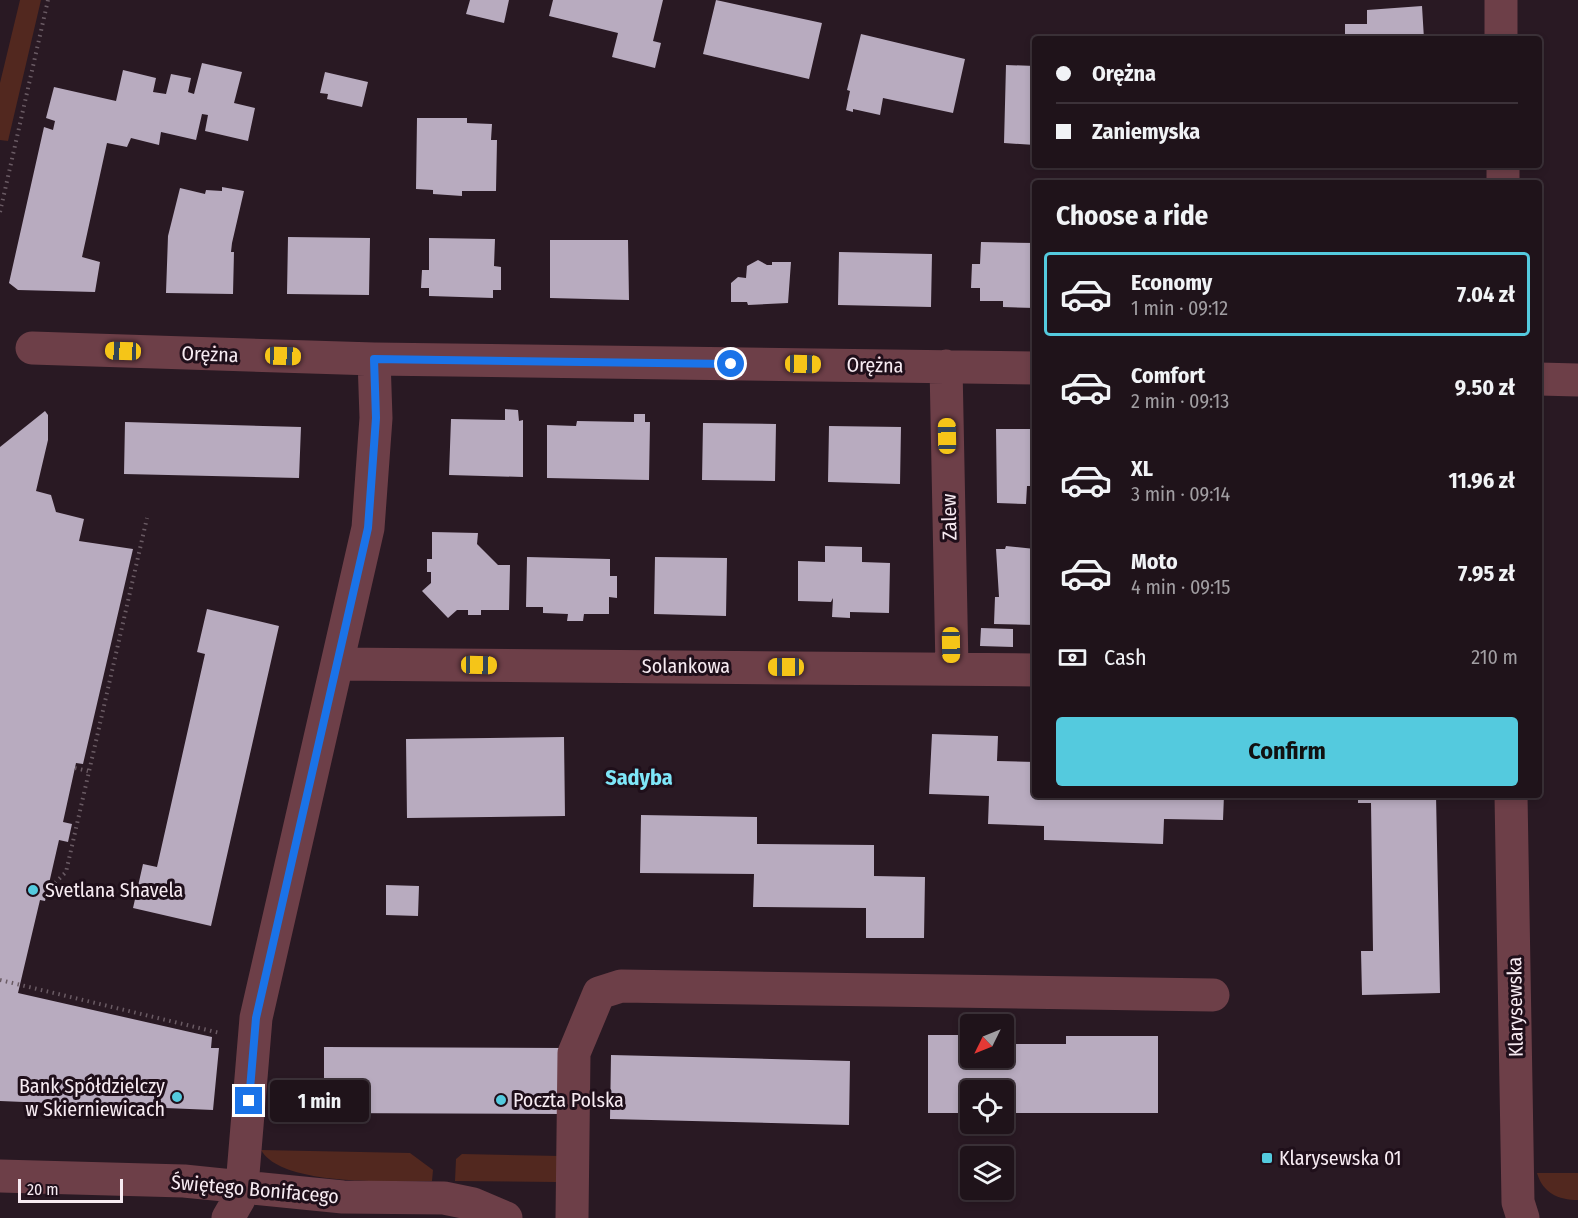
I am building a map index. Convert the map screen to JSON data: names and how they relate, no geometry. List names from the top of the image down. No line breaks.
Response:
{"streets":{"street":["Orężna","Zalew","Solankowa","Klarysewska","Świętego Bonifacego"]},"crossings":[["Orężna","Zalew"],["Zalew","Solankowa"]],"districts":["Sadyba"],"places":{"other":["Svetlana Shavela","Bank Spółdzielczy w Skierniewicach","Poczta Polska"],"transit":["Klarysewska 01"]},"scale_bar":"20 m","north":"bottom left","page":{"banner":["Orężna","Zaniemyska"],"heading":"Choose a ride","list":[{"name":"Economy","note":"1 min · 09:12","value":"7.04 zł"},{"name":"Comfort","note":"2 min · 09:13","value":"9.50 zł"},{"name":"XL","note":"3 min · 09:14","value":"11.96 zł"},{"name":"Moto","note":"4 min · 09:15","value":"7.95 zł"}],"pay":["Cash","210 m"],"buttons":"Confirm","bubble":"1 min","scale":"20 m"}}
